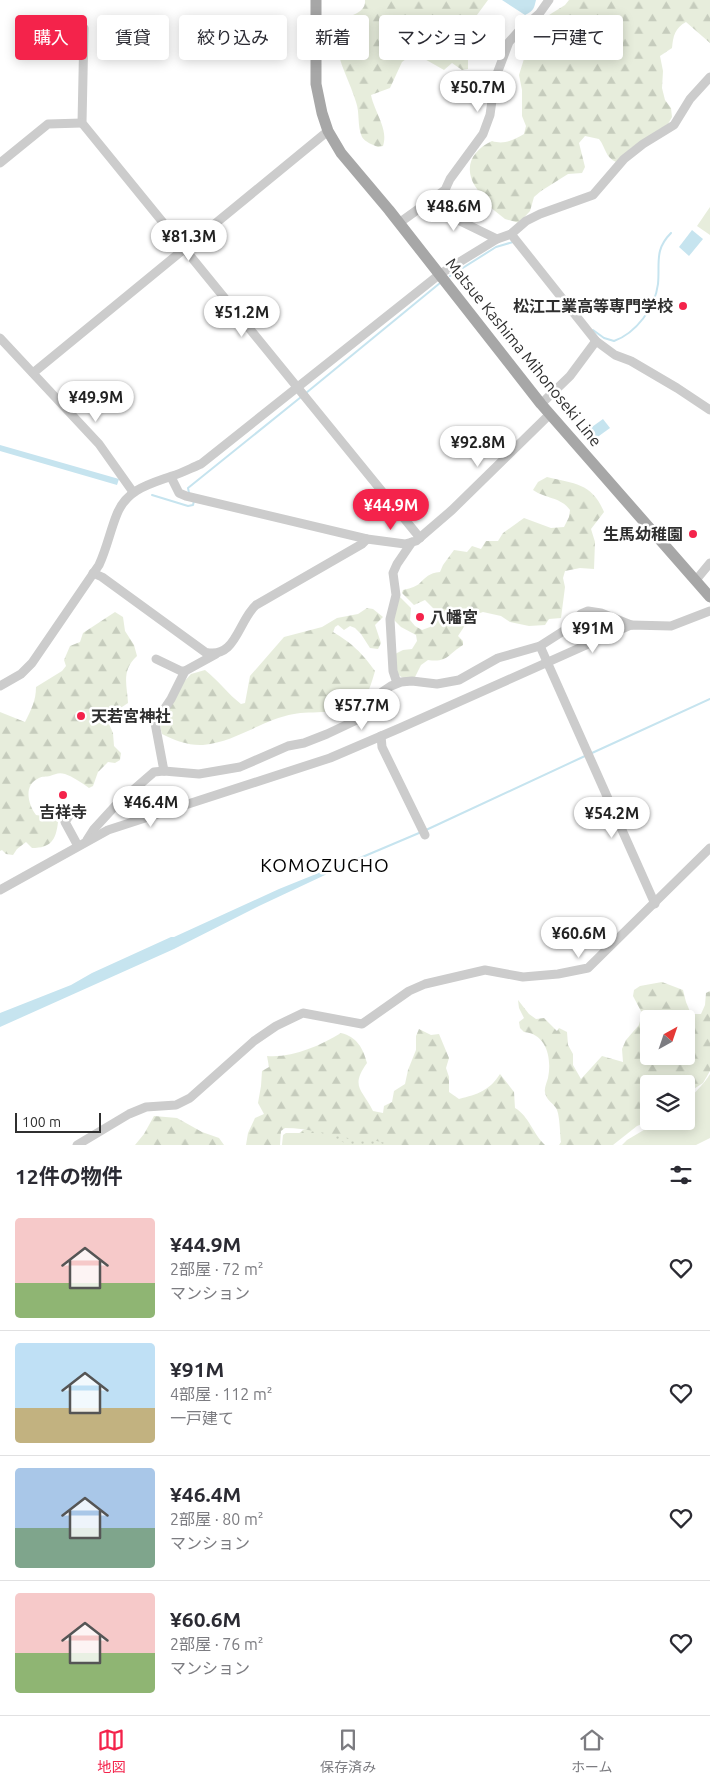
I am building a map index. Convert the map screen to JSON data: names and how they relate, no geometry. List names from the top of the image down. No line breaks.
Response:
{"streets":{"main road":["Matsue Kashima Mihonoseki Line"]},"districts":["KOMOZUCHO"],"places":["松江工業高等専門学校","生馬幼稚園","八幡宮","天若宮神社","吉祥寺"],"scale_bar":"100 m","north":"top right","page":{"chip":["購入","賃貸","絞り込み","新着","マンション","一戸建て"],"price":["¥50.7M","¥48.6M","¥81.3M","¥51.2M","¥49.9M","¥92.8M","¥44.9M","¥91M","¥57.7M","¥46.4M","¥54.2M","¥60.6M"],"scale":"100 m","heading":"12件の物件","list":[{"name":"¥44.9M","note":"2部屋 · 72 m² · マンション"},{"name":"¥91M","note":"4部屋 · 112 m² · 一戸建て"},{"name":"¥46.4M","note":"2部屋 · 80 m² · マンション"},{"name":"¥60.6M","note":"2部屋 · 76 m² · マンション"}],"tabs":["地図","保存済み","ホーム"]}}
